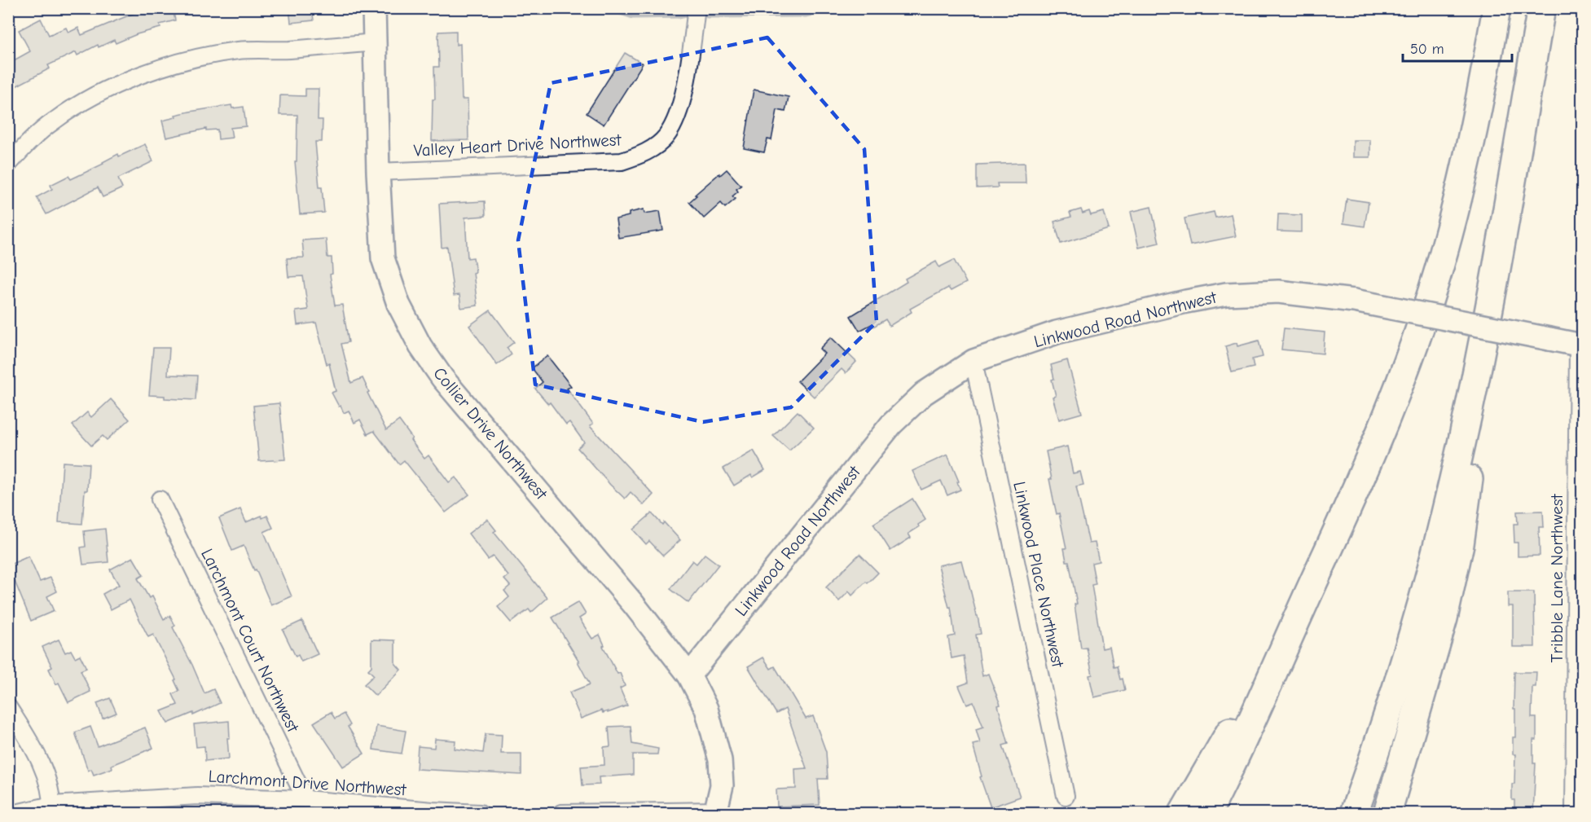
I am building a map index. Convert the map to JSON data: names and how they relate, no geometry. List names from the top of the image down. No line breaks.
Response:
{"streets":{"street":["Valley Heart Drive Northwest","Linkwood Road Northwest","Collier Drive Northwest","Linkwood Place Northwest","Tribble Lane Northwest","Larchmont Court Northwest","Larchmont Drive Northwest"]},"crossings":[["Valley Heart Drive Northwest","Collier Drive Northwest"],["Linkwood Road Northwest","Collier Drive Northwest"],["Linkwood Road Northwest","Linkwood Place Northwest"],["Linkwood Road Northwest","Tribble Lane Northwest"],["Larchmont Court Northwest","Larchmont Drive Northwest"]],"scale_bar":"50 m"}
